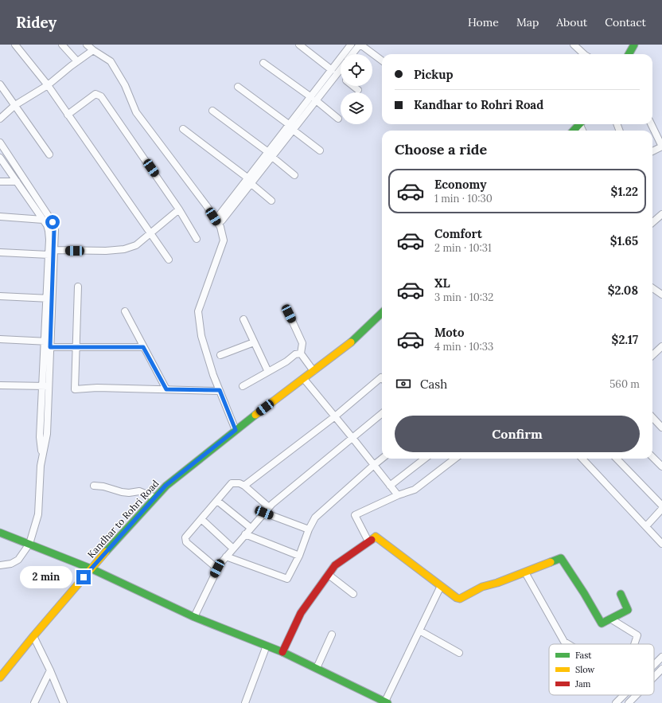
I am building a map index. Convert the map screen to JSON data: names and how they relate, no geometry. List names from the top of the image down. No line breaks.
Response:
{"streets":{"street":["Kandhar to Rohri Road"]},"legend":["Fast","Slow","Jam"],"page":{"header":"Ridey","nav":["Home","Map","About","Contact"],"banner":["Pickup","Kandhar to Rohri Road"],"heading":"Choose a ride","list":[{"name":"Economy","note":"1 min · 10:30","value":"$1.22"},{"name":"Comfort","note":"2 min · 10:31","value":"$1.65"},{"name":"XL","note":"3 min · 10:32","value":"$2.08"},{"name":"Moto","note":"4 min · 10:33","value":"$2.17"}],"pay":["Cash","560 m"],"buttons":"Confirm","bubble":"2 min"}}
